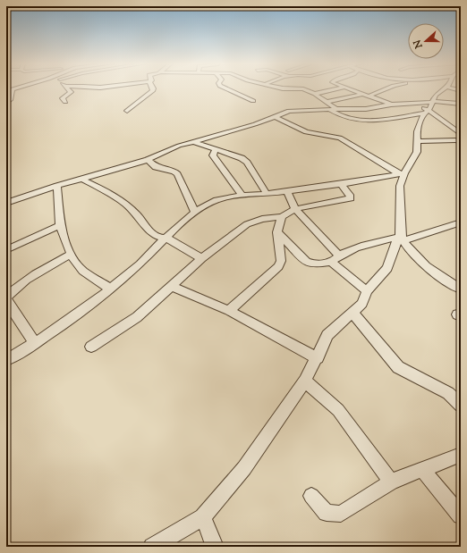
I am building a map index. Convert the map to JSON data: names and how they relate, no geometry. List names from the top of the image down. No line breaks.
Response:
{"north":"left"}
